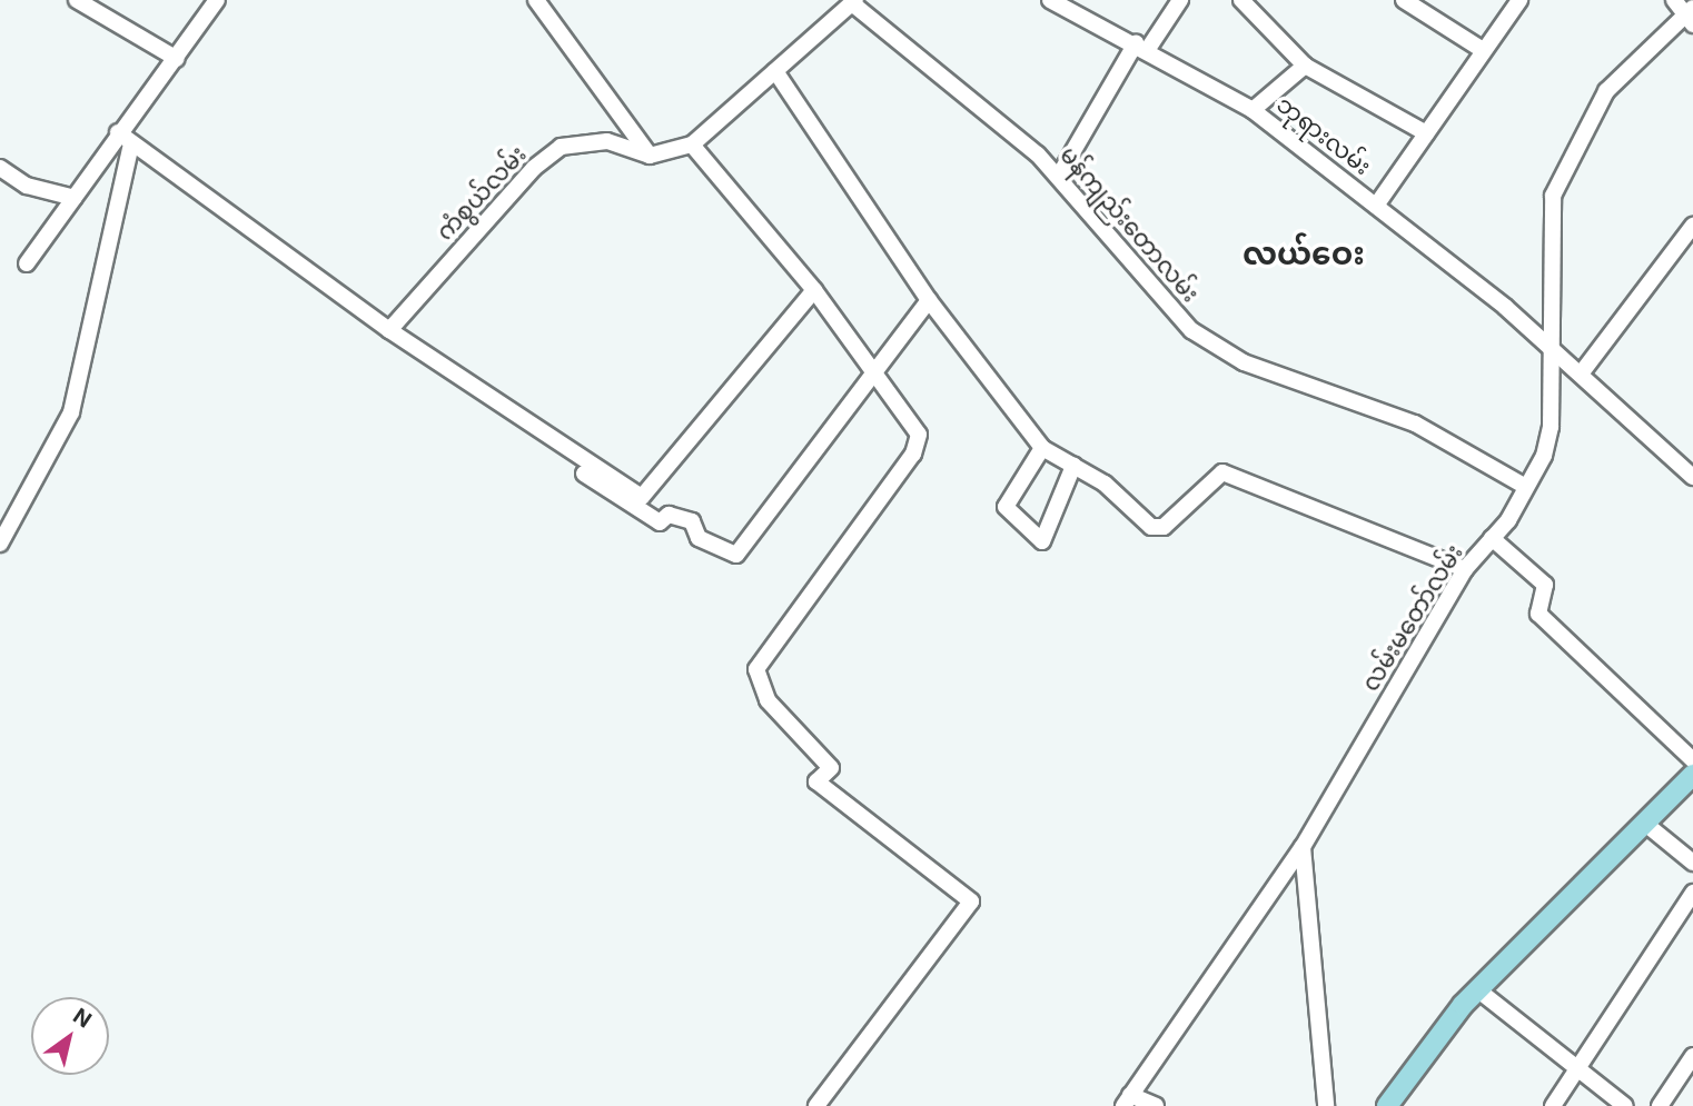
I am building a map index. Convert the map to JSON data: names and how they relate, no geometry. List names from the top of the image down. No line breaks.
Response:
{"streets":{"street":["ဘုရားလမ်း","ကံစွယ်လမ်း","မန်ကျည်းတောလမ်း","လမ်းမတော်လမ်း"]},"crossings":[["ဘုရားလမ်း","လမ်းမတော်လမ်း"],["မန်ကျည်းတောလမ်း","လမ်းမတော်လမ်း"]],"districts":["လယ်ဝေး"],"north":"top right"}
